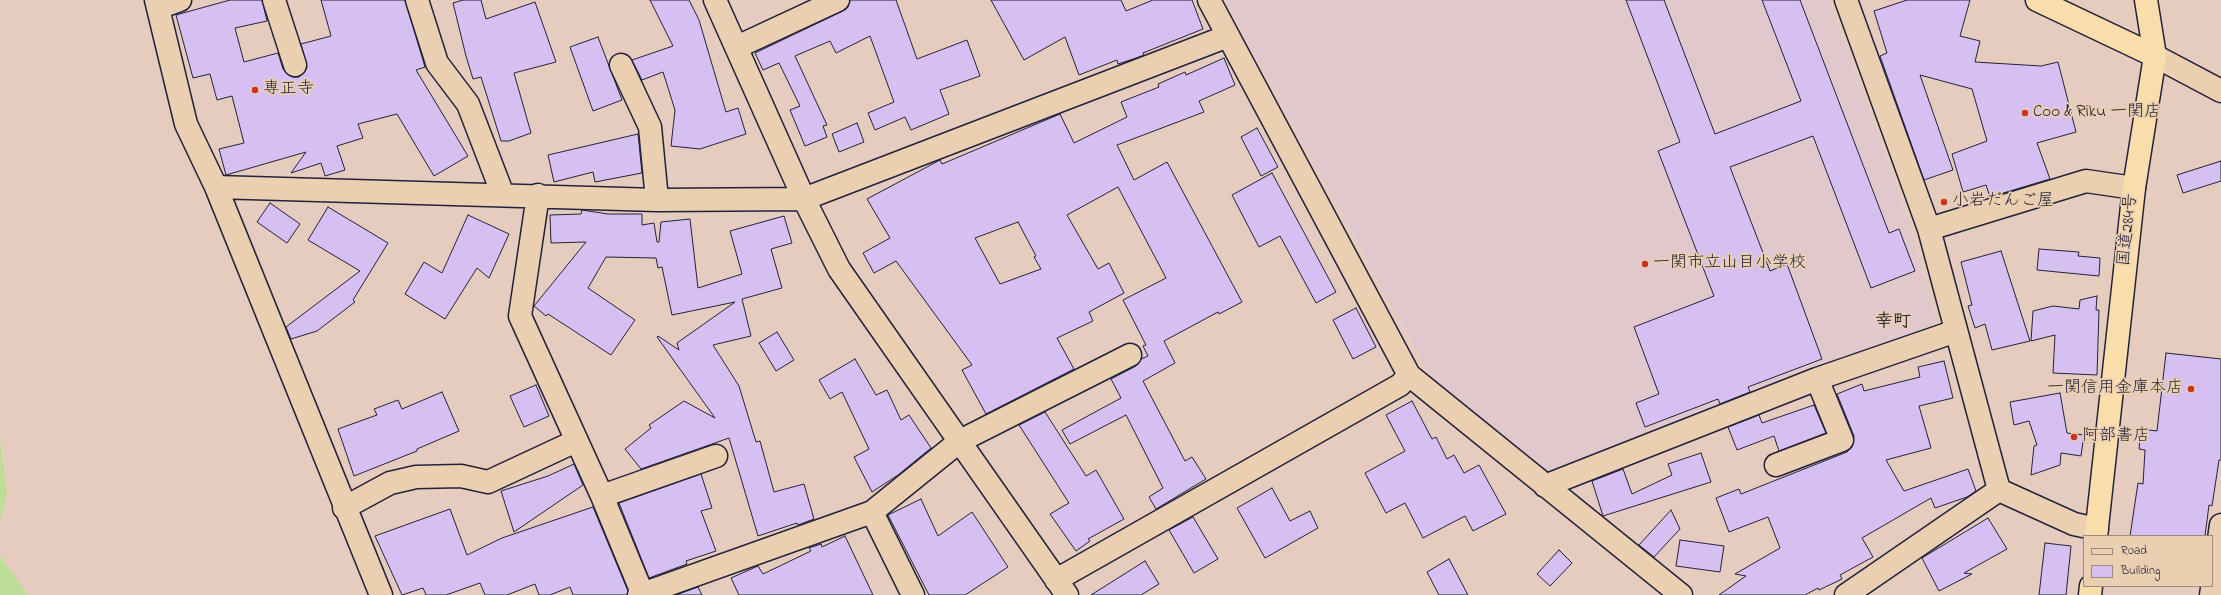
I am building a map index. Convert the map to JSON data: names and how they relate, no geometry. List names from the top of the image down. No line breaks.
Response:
{"streets":{"highway":["国道284号"]},"districts":["幸町"],"places":["専正寺","Coo & Riku 一関店","小岩だんご屋","一関市立山目小学校","一関信用金庫本店","阿部書店"],"legend":["Road","Building"]}
